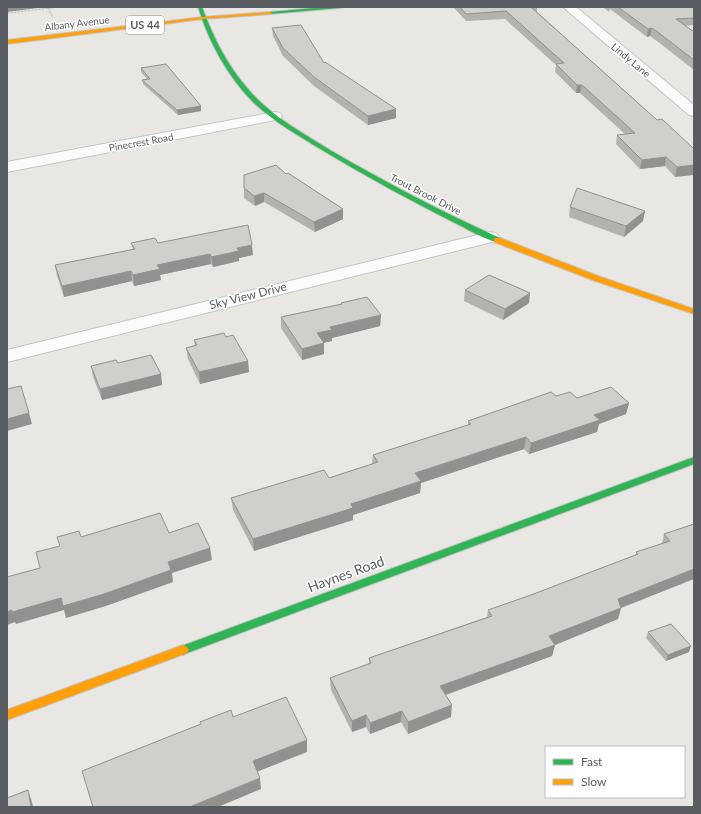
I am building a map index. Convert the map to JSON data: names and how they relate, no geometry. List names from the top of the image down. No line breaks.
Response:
{"streets":{"main road":["Albany Avenue","US 44","Trout Brook Drive","Haynes Road"],"street":["Lindy Lane","Pinecrest Road","Sky View Drive"]},"crossings":[["Albany Avenue","Trout Brook Drive"],["Pinecrest Road","Trout Brook Drive"],["Trout Brook Drive","Sky View Drive"]],"legend":["Fast","Slow"]}
